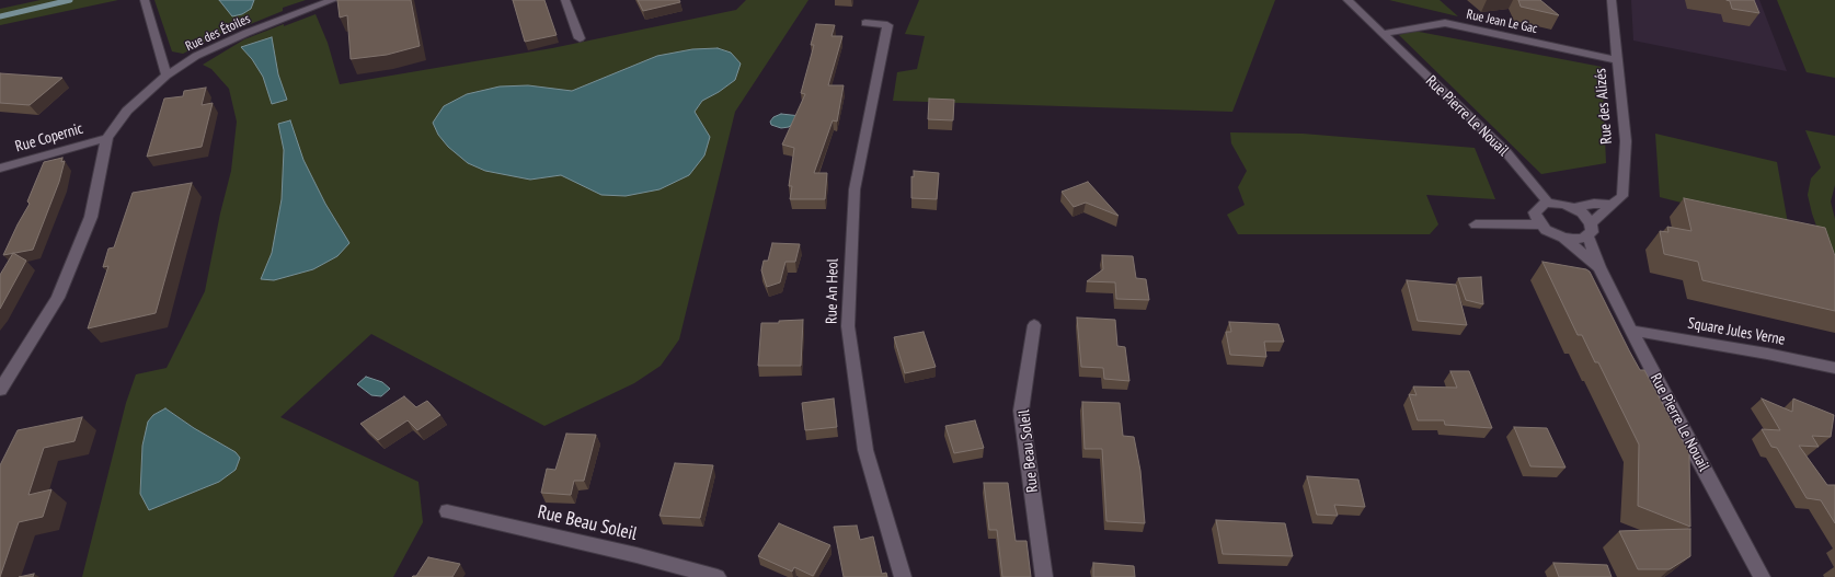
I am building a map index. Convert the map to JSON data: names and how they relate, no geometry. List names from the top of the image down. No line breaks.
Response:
{"streets":{"street":["Rue Jean Le Gac","Rue des Étoiles","Rue des Alizés","Rue Pierre Le Nouail","Rue Copernic","Rue An Heol","Square Jules Verne","Rue Beau Soleil"]},"crossings":[["Rue Jean Le Gac","Rue des Alizés"],["Rue Jean Le Gac","Rue Pierre Le Nouail"],["Rue des Étoiles","Rue Copernic"],["Rue des Alizés","Rue Pierre Le Nouail"],["Rue Pierre Le Nouail","Square Jules Verne"]]}
